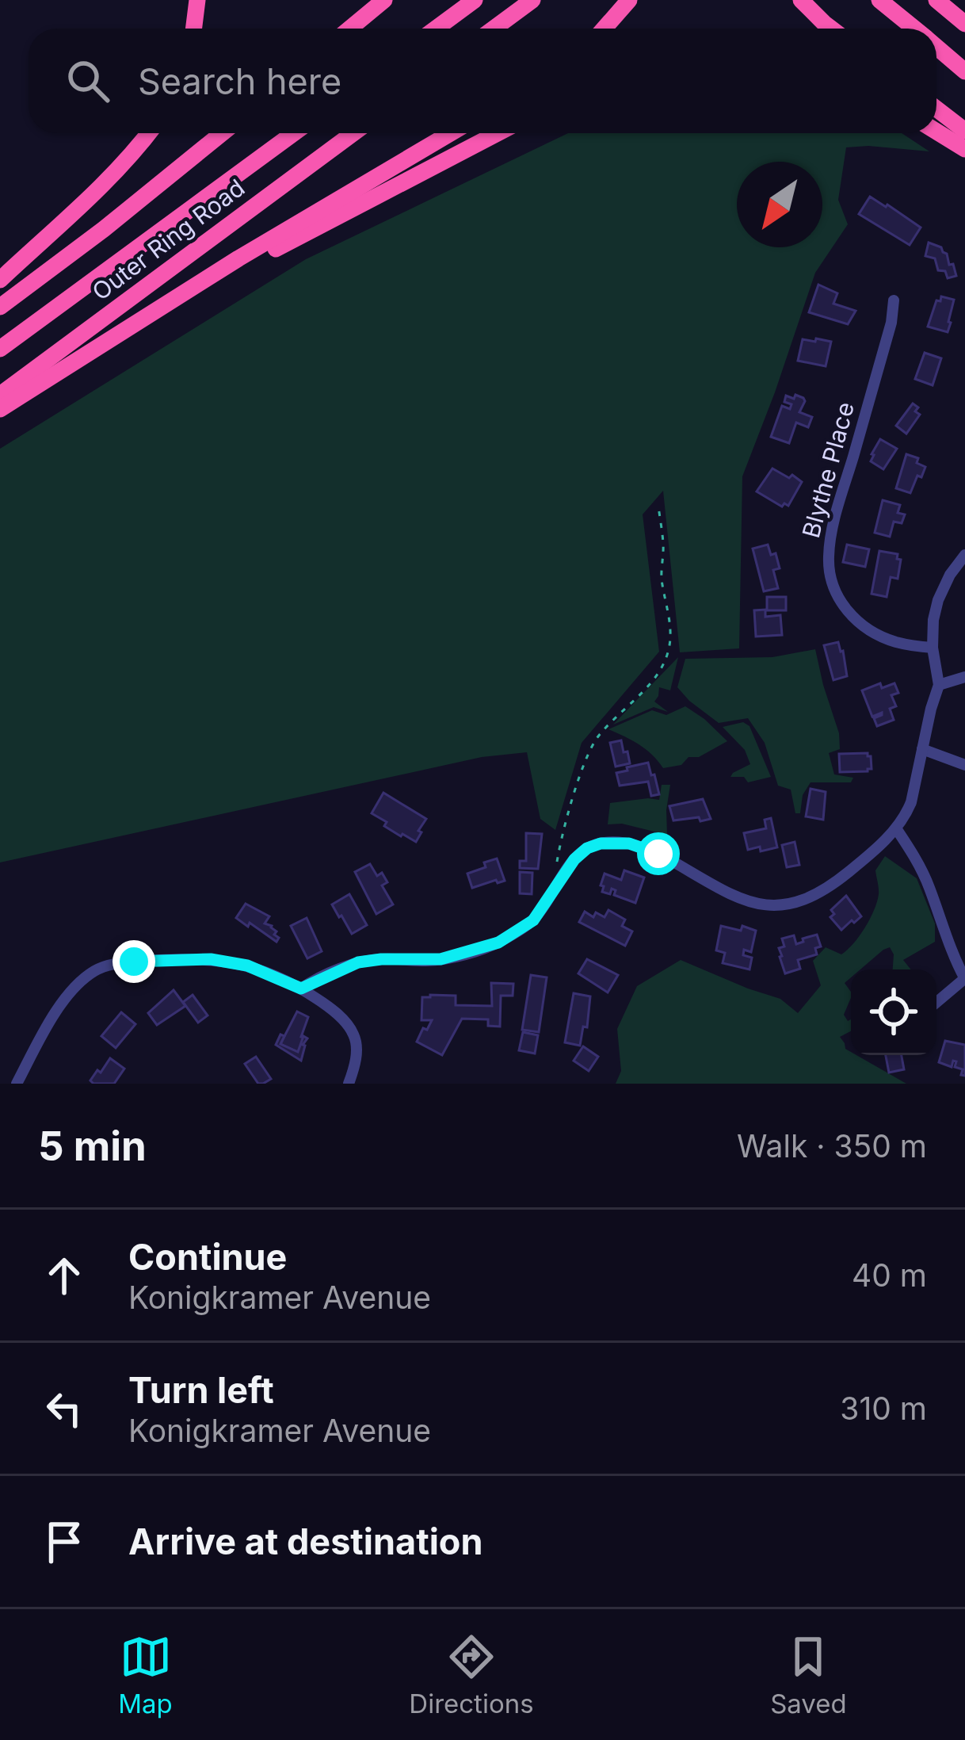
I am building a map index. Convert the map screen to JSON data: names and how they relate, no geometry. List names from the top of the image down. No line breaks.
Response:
{"streets":{"highway":["Outer Ring Road"],"street":["Blythe Place"]},"north":"bottom left","page":{"search":"Search here","heading":["5 min","Walk · 350 m"],"list":[["Continue","Konigkramer Avenue","40 m"],["Turn left","Konigkramer Avenue","310 m"],"Arrive at destination"],"nav":["Map","Directions","Saved"]}}
